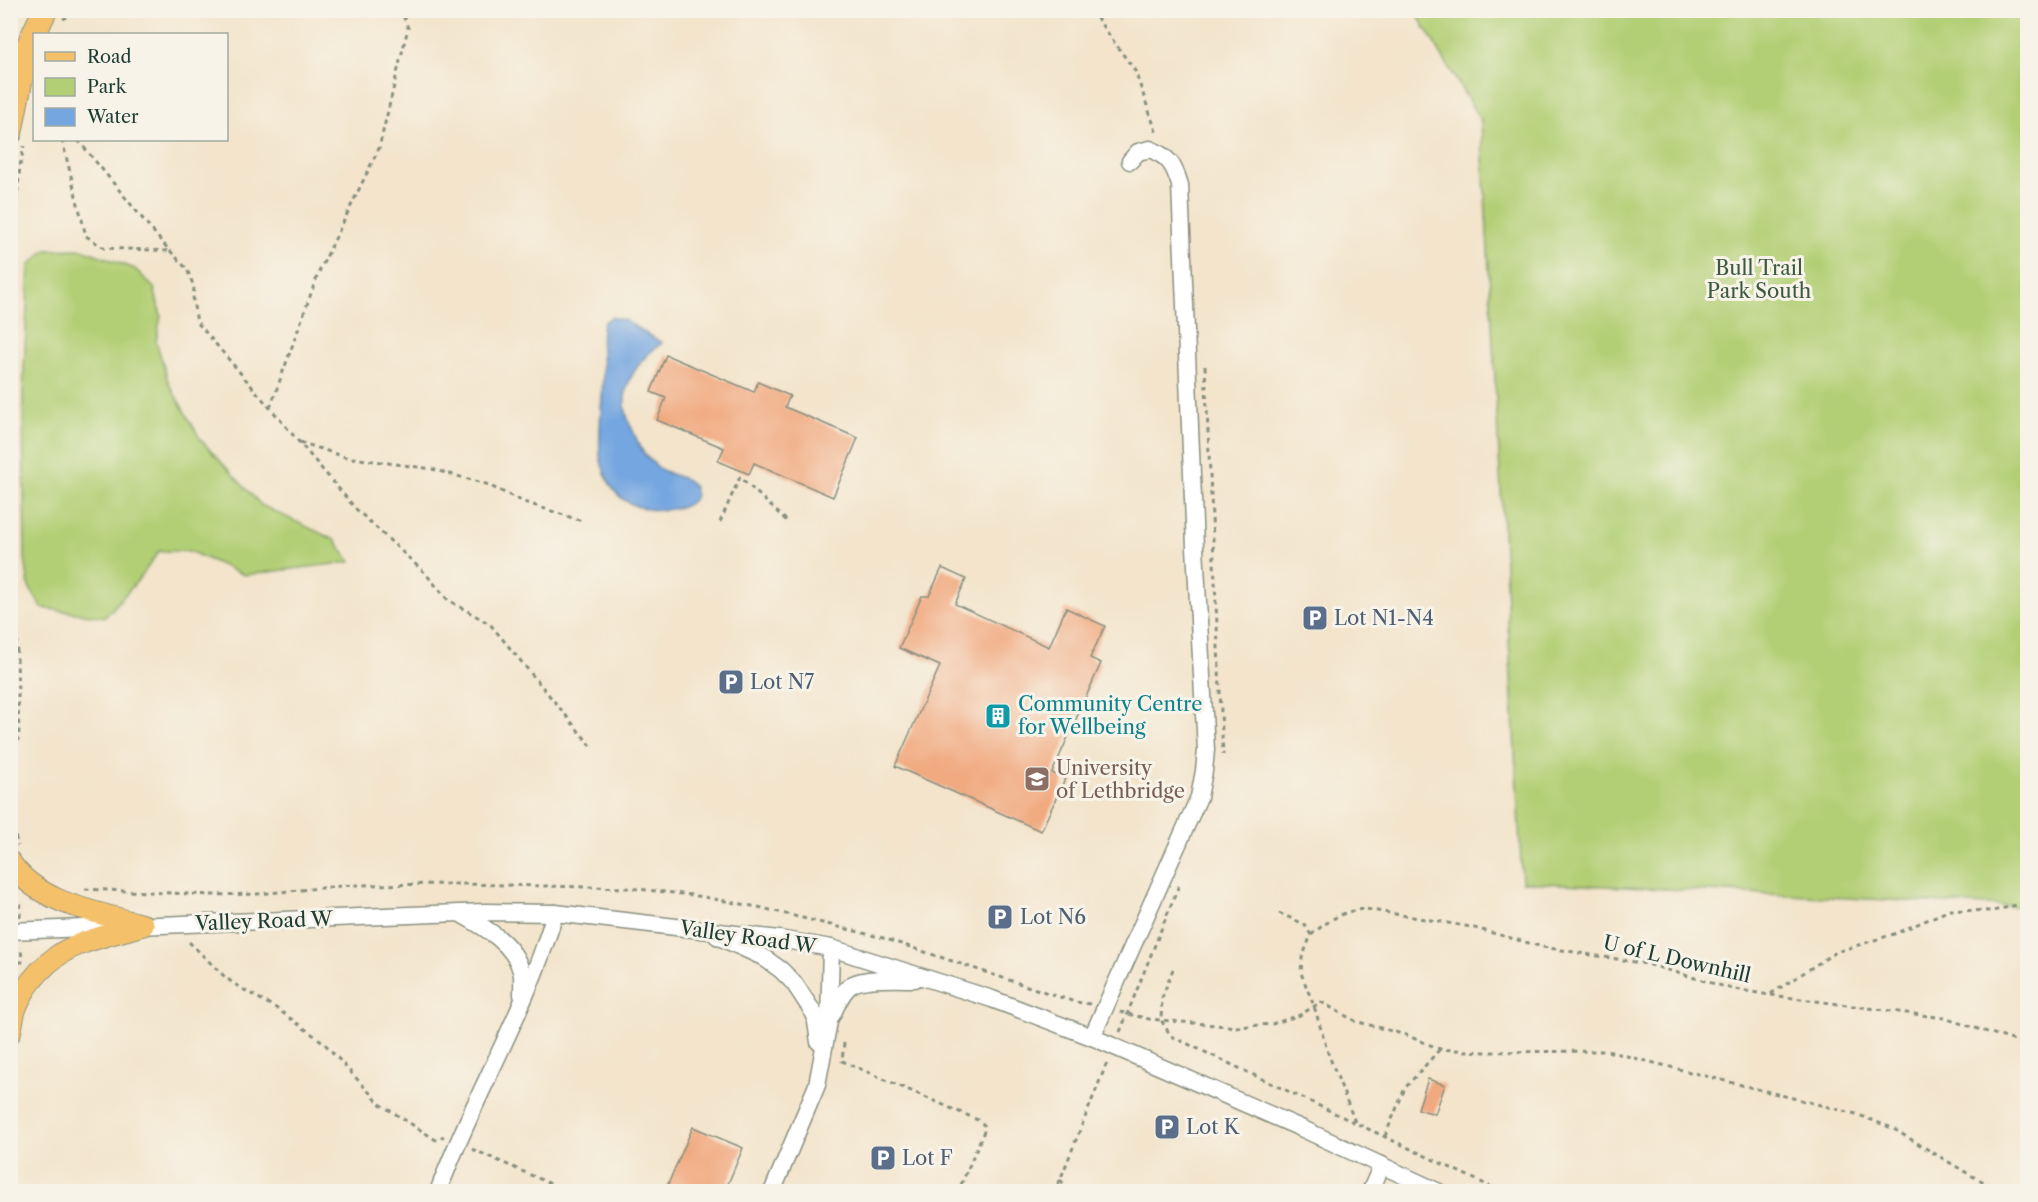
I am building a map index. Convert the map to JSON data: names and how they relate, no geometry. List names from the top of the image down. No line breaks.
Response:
{"streets":{"street":["Valley Road W"],"path":["U of L Downhill"]},"parks":["Bull Trail Park South"],"places":{"parking":["Lot N1-N4","Lot N7","Lot N6","Lot K","Lot F"],"building":["Community Centre for Wellbeing"],"school or university":["University of Lethbridge"]},"legend":["Road","Park","Water"]}
